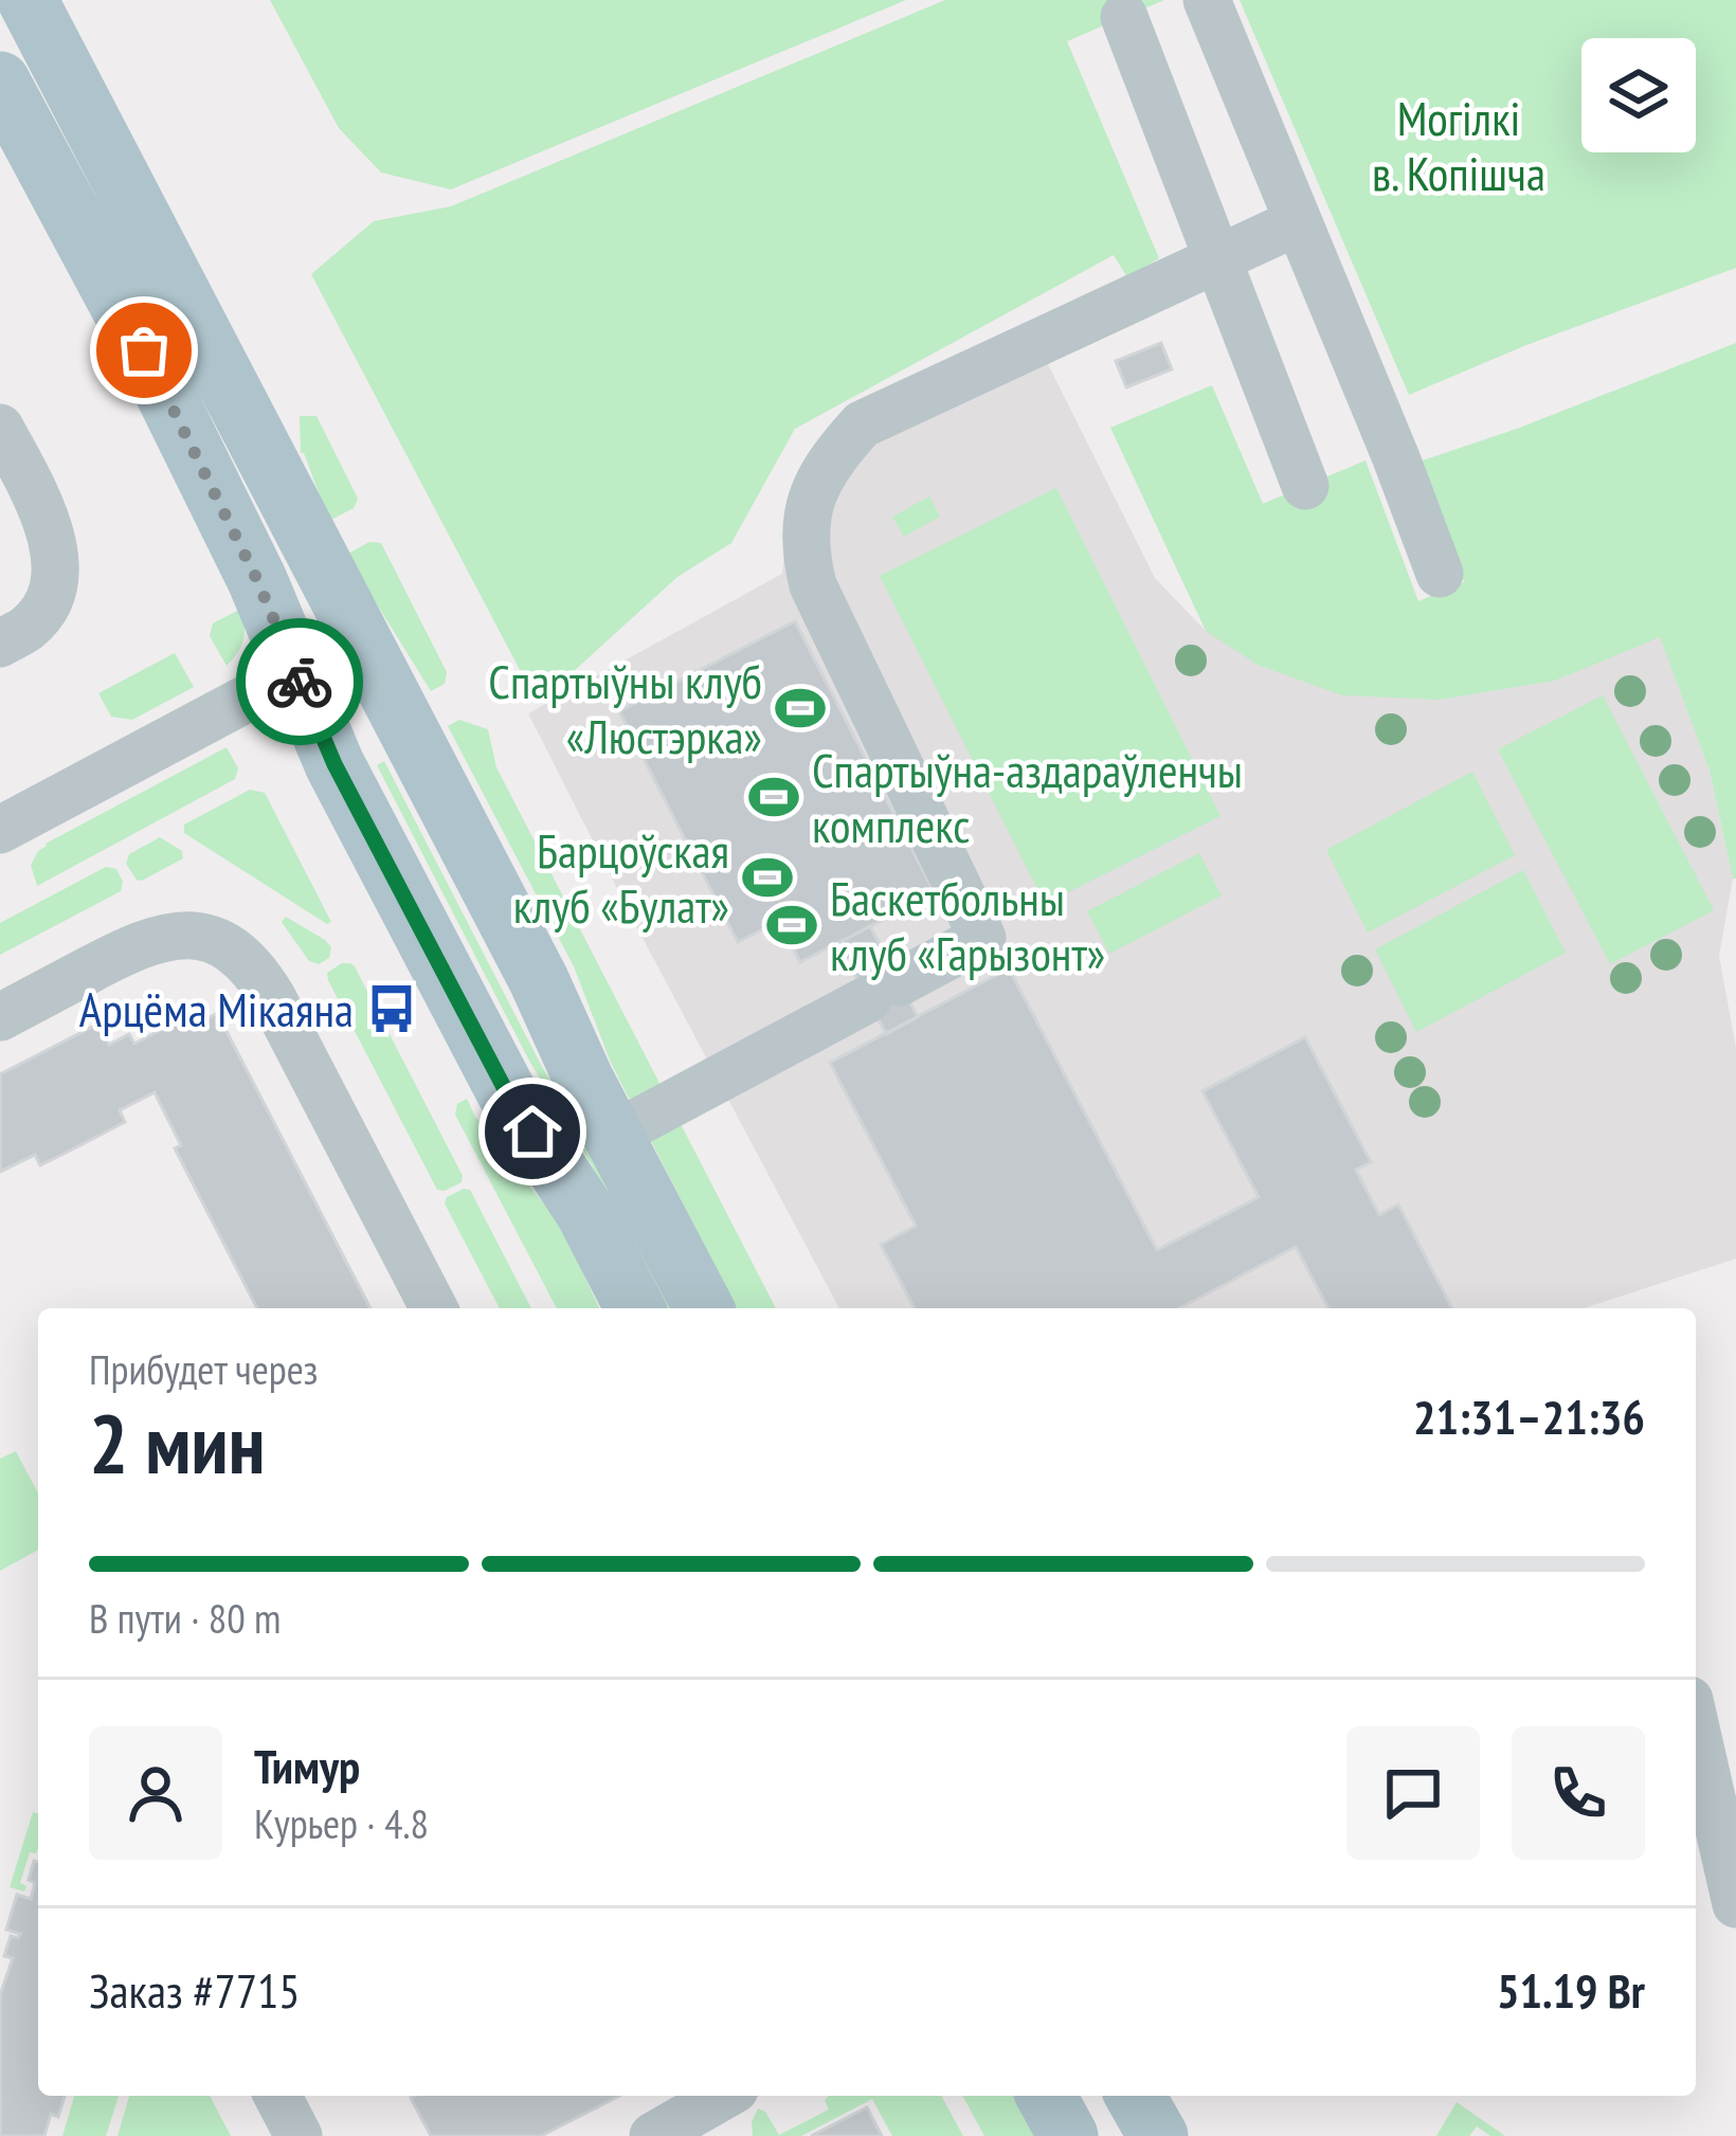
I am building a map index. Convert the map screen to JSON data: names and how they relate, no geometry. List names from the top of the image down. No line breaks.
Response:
{"parks":["Могілкі в. Копішча"],"places":{"sports":["Cпартыўны клуб «Люстэрка»","Спартыўна-аздараўленчы комплекс","Барцоўская клуб «Булат»","Баскетбольны клуб «Гарызонт»"],"bus stop":["Арцёма Мікаяна"]},"page":{"heading":["2 мин","Прибудет через","21:31–21:36"],"panel":["Тимур","Курьер · 4.8","Заказ #7715","51.19 Br"],"bar":"В пути · 80 m"}}
